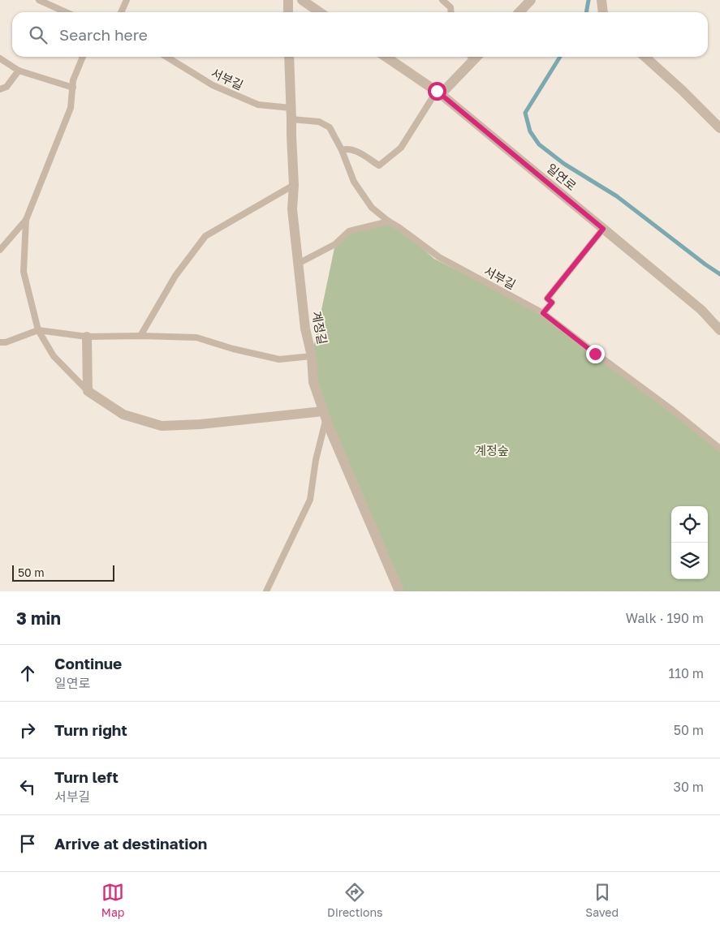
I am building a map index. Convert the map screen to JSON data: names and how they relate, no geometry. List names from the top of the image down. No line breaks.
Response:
{"streets":{"street":["일연로","계정길"],"lane":["서부길"]},"crossings":[["서부길","계정길"]],"parks":["계정숲"],"scale_bar":"50 m","page":{"search":"Search here","scale":"50 m","heading":["3 min","Walk · 190 m"],"list":[["Continue","일연로","110 m"],["Turn right","50 m"],["Turn left","서부길","30 m"],"Arrive at destination"],"nav":["Map","Directions","Saved"]}}
